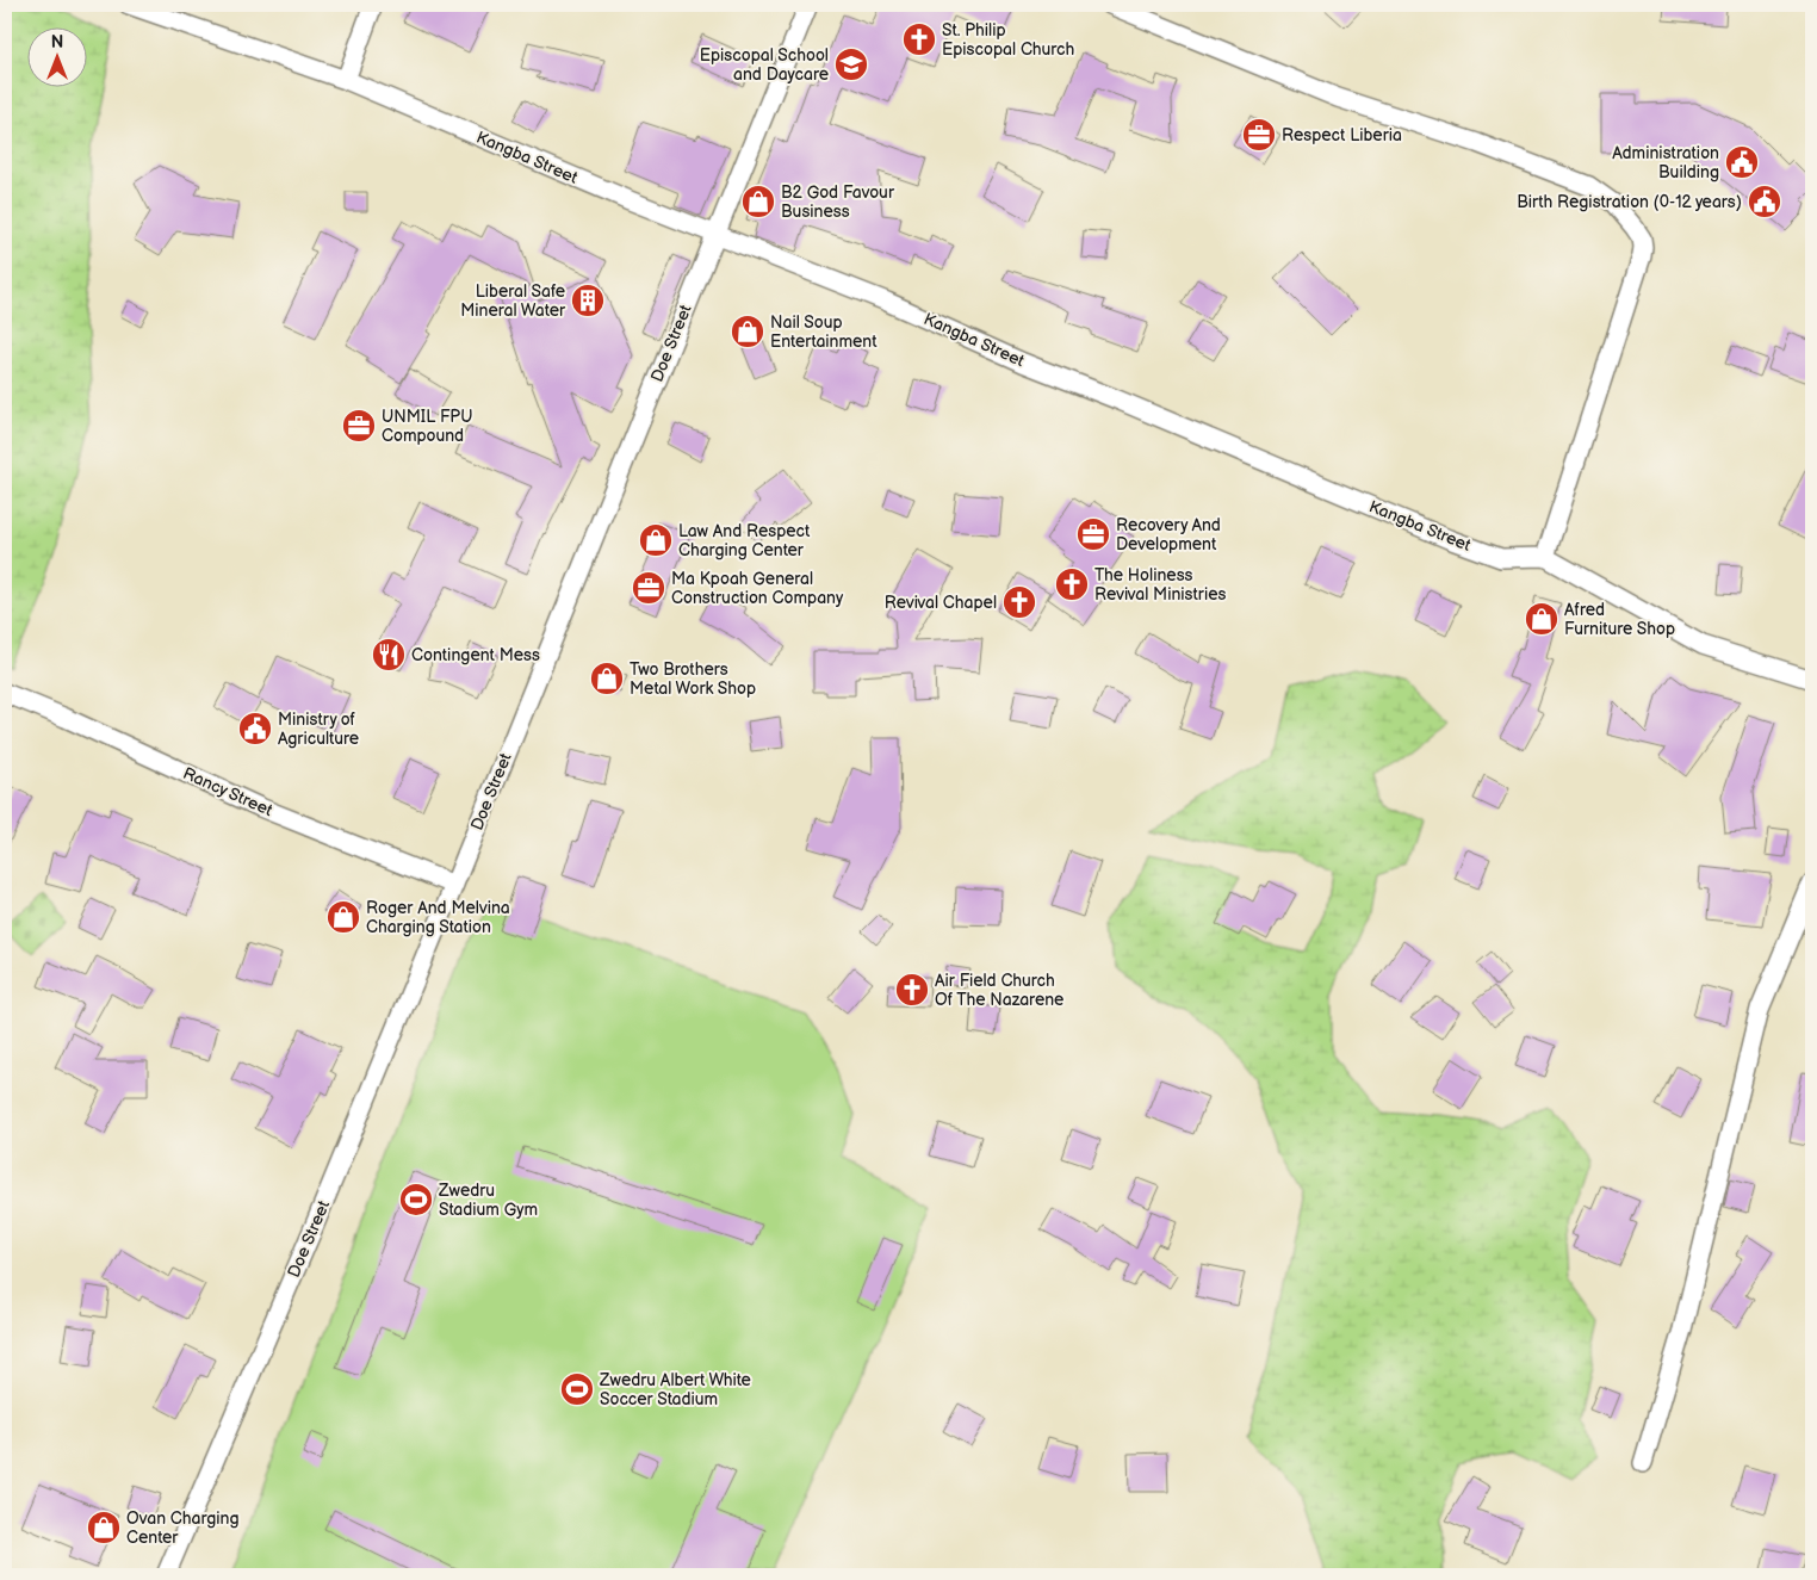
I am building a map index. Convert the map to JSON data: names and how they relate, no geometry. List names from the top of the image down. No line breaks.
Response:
{"streets":{"street":["Kangba Street","Doe Street","Rancy Street"]},"crossings":[["Kangba Street","Doe Street"],["Doe Street","Rancy Street"]],"places":{"church":["St. Philip Episcopal Church","The Holiness Revival Ministries","Revival Chapel","Air Field Church Of The Nazarene"],"school or university":["Episcopal School and Daycare"],"office":["Respect Liberia","UNMIL FPU Compound","Recovery And Development","Ma Kpoah General Construction Company"],"public building":["Administration Building","Birth Registration (0-12 years)","Ministry of Agriculture"],"shop":["B2 God Favour Business","Nail Soup Entertainment","Law And Respect Charging Center","Afred Furniture Shop","Two Brothers Metal Work Shop","Roger And Melvina Charging Station","Ovan Charging Center"],"building":["Liberal Safe Mineral Water"],"restaurant":["Contingent Mess"],"sports":["Zwedru Stadium Gym","Zwedru Albert White Soccer Stadium"]},"north":"top"}
